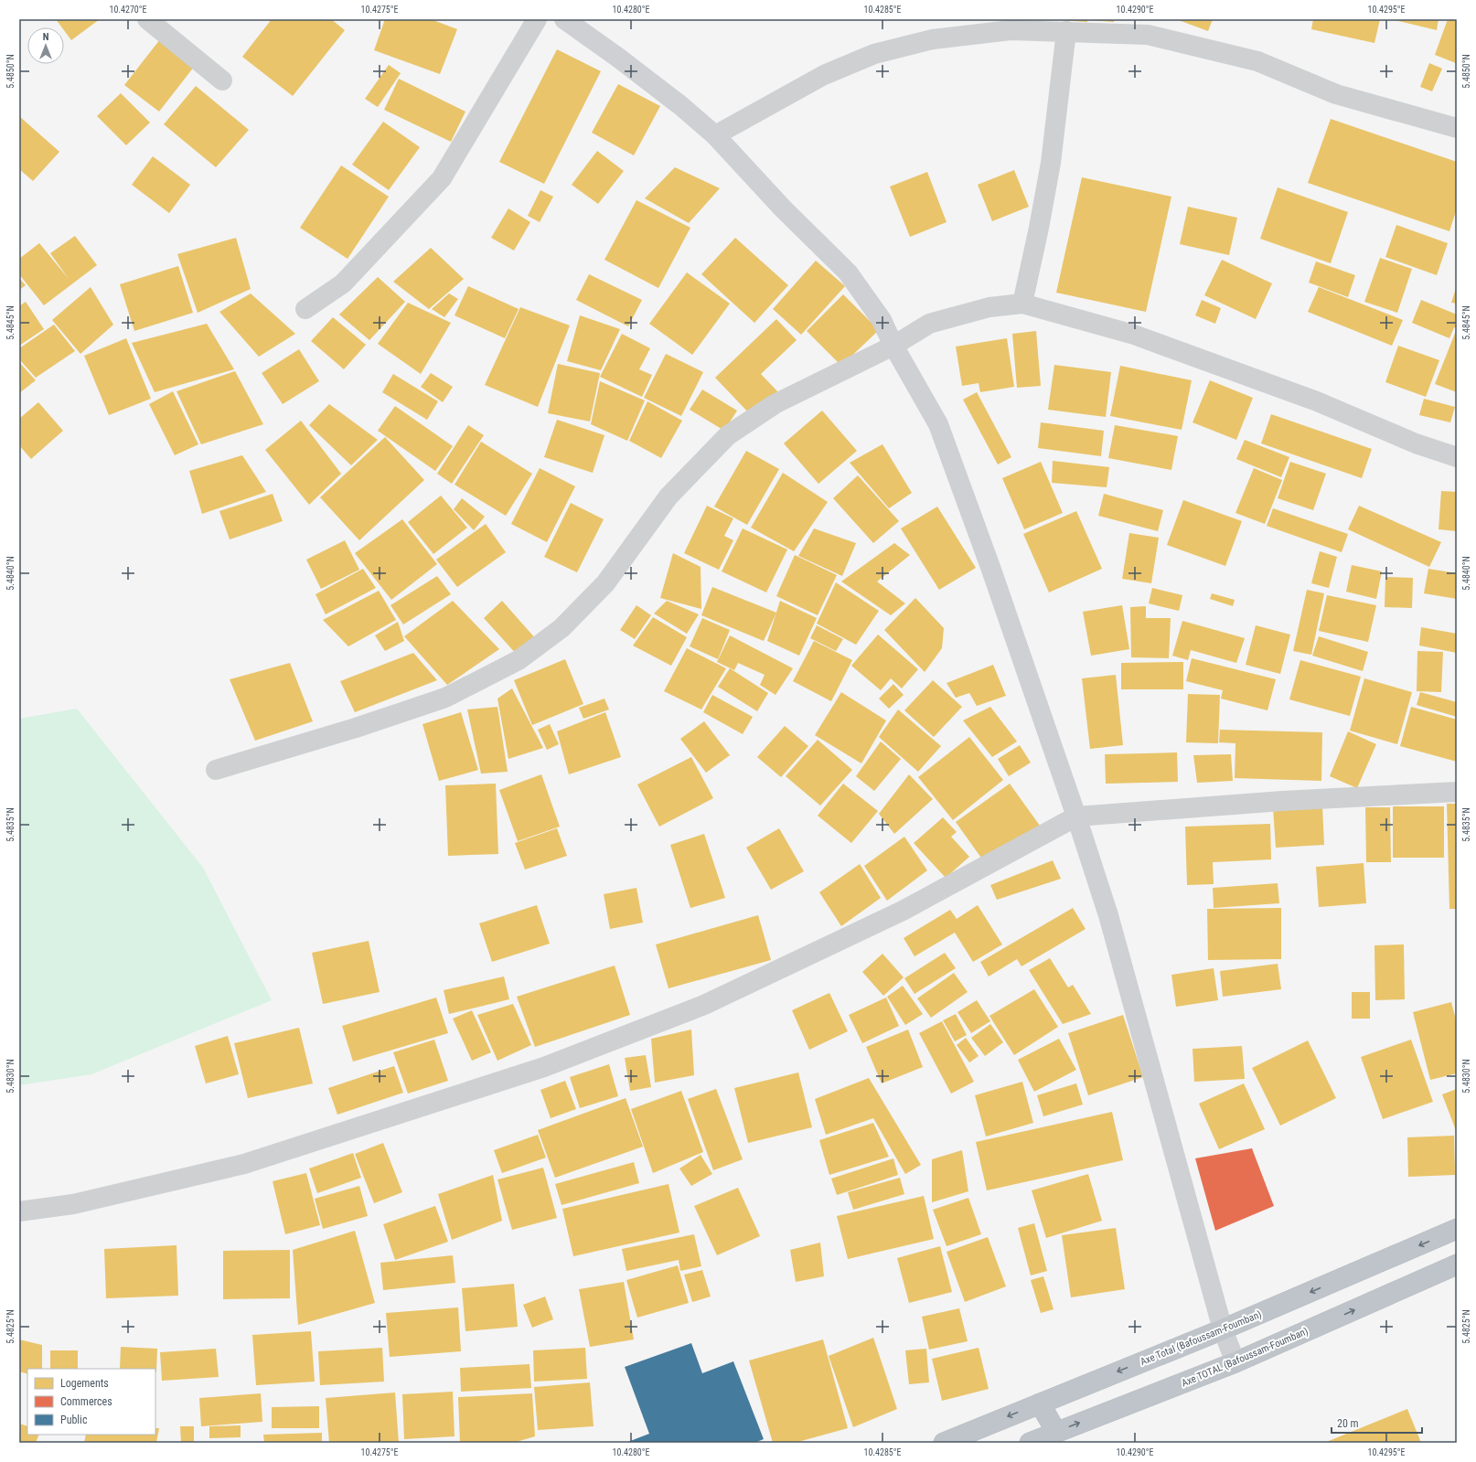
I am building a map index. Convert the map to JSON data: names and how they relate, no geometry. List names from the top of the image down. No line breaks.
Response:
{"streets":{"highway":["Axe Total (Bafoussam-Foumban)","Axe TOTAL (Bafoussam-Foumban)"]},"one_way":["Axe Total (Bafoussam-Foumban)","Axe TOTAL (Bafoussam-Foumban)"],"legend":["Logements","Commerces","Public"],"scale_bar":"20 m","north":"top","coordinates":["10.4270°E","10.4275°E","10.4280°E","10.4285°E","10.4290°E","10.4295°E","5.4850°N","5.4845°N","5.4840°N","5.4835°N","5.4830°N","5.4825°N"]}
